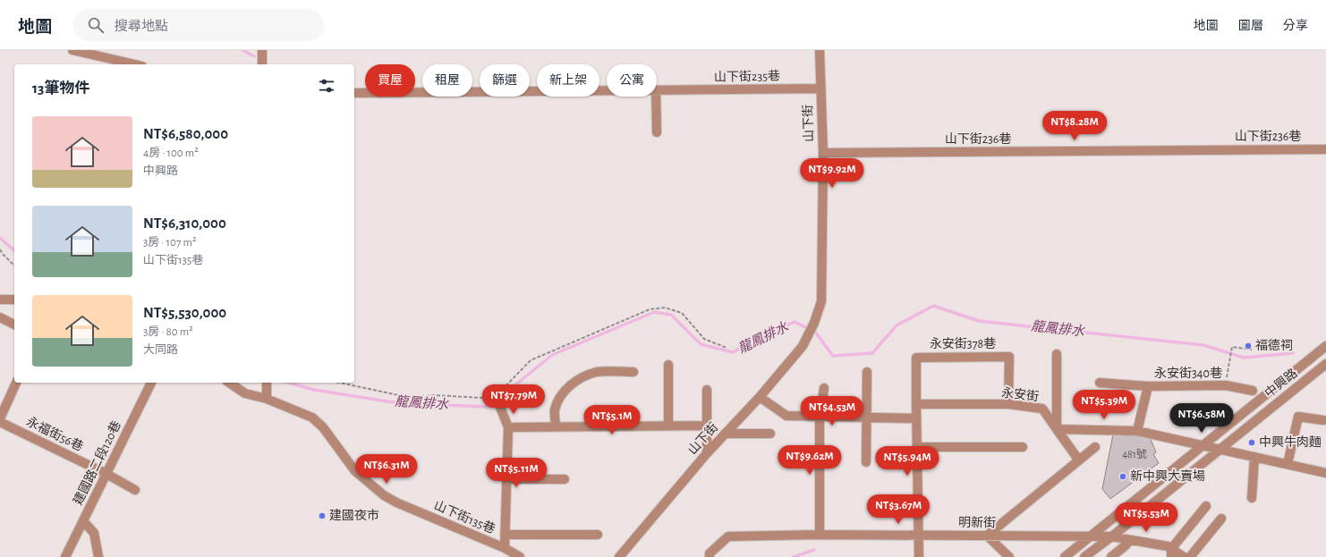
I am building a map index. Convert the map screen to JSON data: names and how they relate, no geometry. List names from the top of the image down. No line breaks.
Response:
{"streets":{"street":["山下街235巷","山下街","山下街236巷","永安街378巷","永安街340巷","中興路","永安街","永福街56巷","建國路二段120巷","山下街135巷","明新街"]},"crossings":[["山下街235巷","山下街"],["山下街","山下街236巷"],["永安街378巷","永安街"],["中興路","明新街"],["永福街56巷","建國路二段120巷"]],"water":["龍鳳排水"],"places":["福德祠","中興牛肉麵","新中興大賣場","建國夜市"],"house_numbers":["481號"],"page":{"header":"地圖","search":"搜尋地點","nav":["地圖","圖層","分享"],"chip":["買屋","租屋","篩選","新上架","公寓"],"heading":"13筆物件","list":[{"name":"NT$6,580,000","note":"4房 · 100 m² · 中興路"},{"name":"NT$6,310,000","note":"3房 · 107 m² · 山下街135巷"},{"name":"NT$5,530,000","note":"3房 · 80 m² · 大同路"}],"price":["NT$8.28M","NT$9.92M","NT$7.79M","NT$5.39M","NT$4.53M","NT$6.58M","NT$5.1M","NT$9.62M","NT$5.94M","NT$6.31M","NT$5.11M","NT$3.67M","NT$5.53M"]}}
